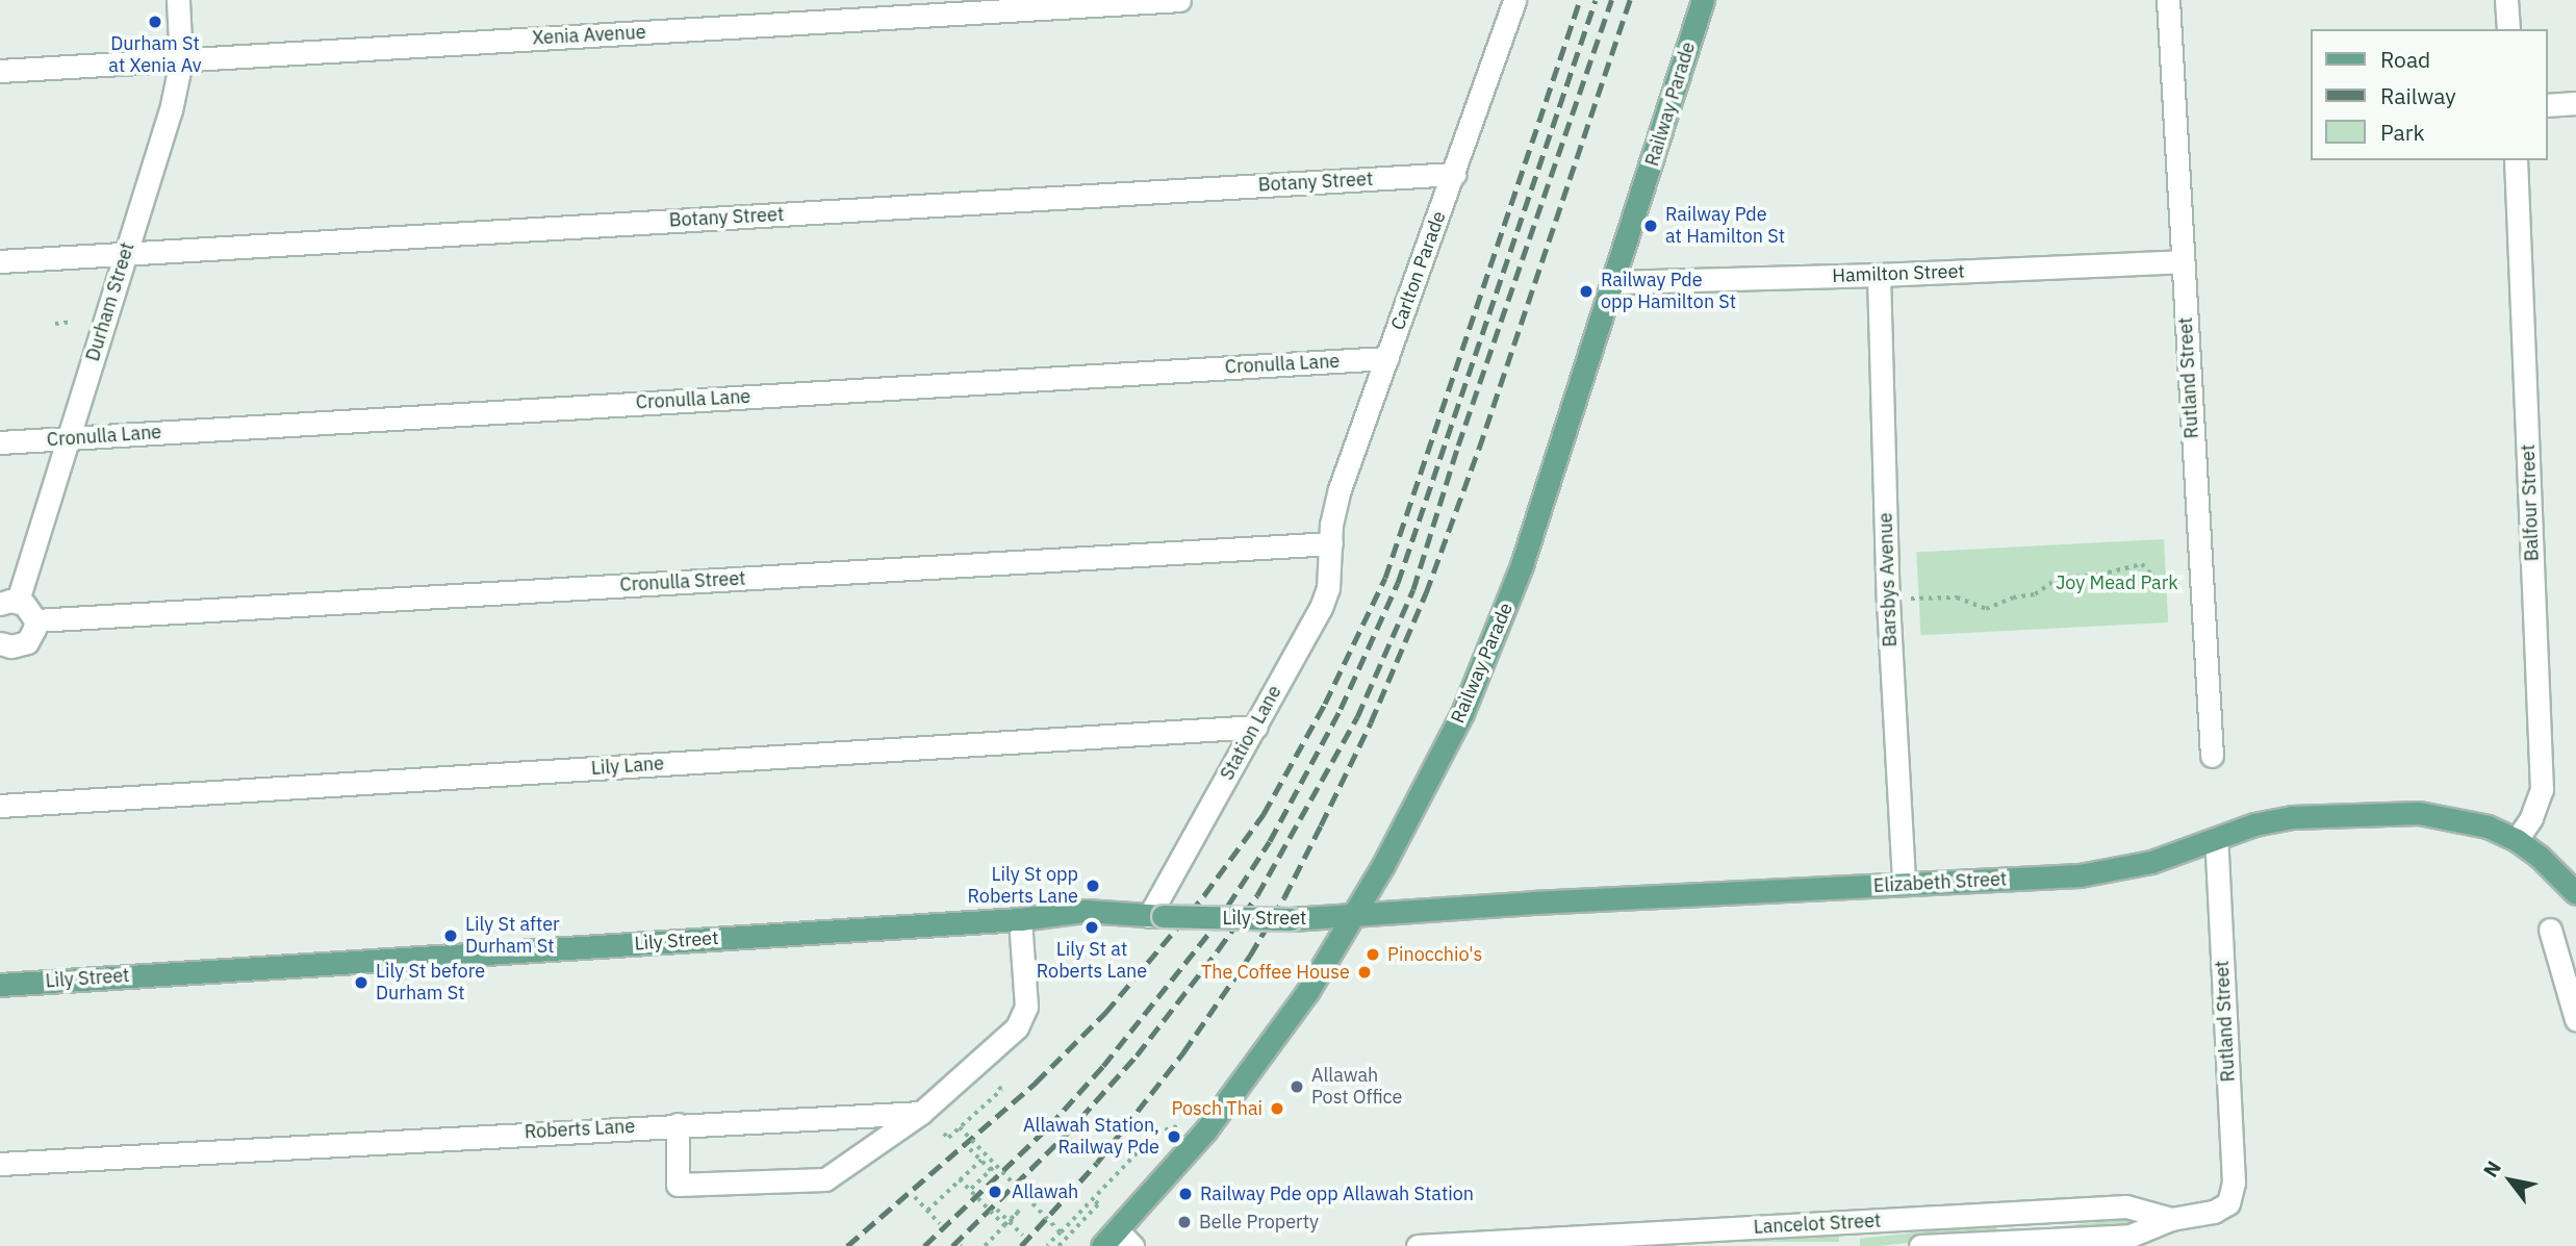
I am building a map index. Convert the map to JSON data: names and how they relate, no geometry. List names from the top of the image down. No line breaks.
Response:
{"streets":{"main road":["Railway Parade","Elizabeth Street","Lily Street"],"street":["Xenia Avenue","Botany Street","Carlton Parade","Hamilton Street","Durham Street","Cronulla Lane","Rutland Street","Balfour Street","Barsbys Avenue","Cronulla Street","Station Lane","Lily Lane","Roberts Lane","Lancelot Street"]},"crossings":[["Xenia Avenue","Durham Street"],["Railway Parade","Hamilton Street"],["Railway Parade","Elizabeth Street"],["Railway Parade","Lily Street"],["Botany Street","Carlton Parade"],["Botany Street","Durham Street"],["Carlton Parade","Cronulla Lane"],["Carlton Parade","Cronulla Street"],["Carlton Parade","Station Lane"],["Hamilton Street","Rutland Street"],["Hamilton Street","Barsbys Avenue"],["Durham Street","Cronulla Lane"],["Rutland Street","Elizabeth Street"],["Rutland Street","Lancelot Street"],["Balfour Street","Elizabeth Street"],["Barsbys Avenue","Elizabeth Street"],["Cronulla Street","Station Lane"],["Station Lane","Lily Lane"],["Station Lane","Lily Street"],["Elizabeth Street","Lily Street"]],"parks":["Joy Mead Park"],"places":["Durham St at Xenia Av","Railway Pde at Hamilton St","Railway Pde opp Hamilton St","Lily St opp Roberts Lane","Lily St at Roberts Lane","Lily St after Durham St","Pinocchio's","The Coffee House","Lily St before Durham St","Allawah Post Office","Posch Thai","Allawah Station, Railway Pde","Allawah","Railway Pde opp Allawah Station","Belle Property"],"legend":["Road","Railway","Park"],"north":"top left"}
